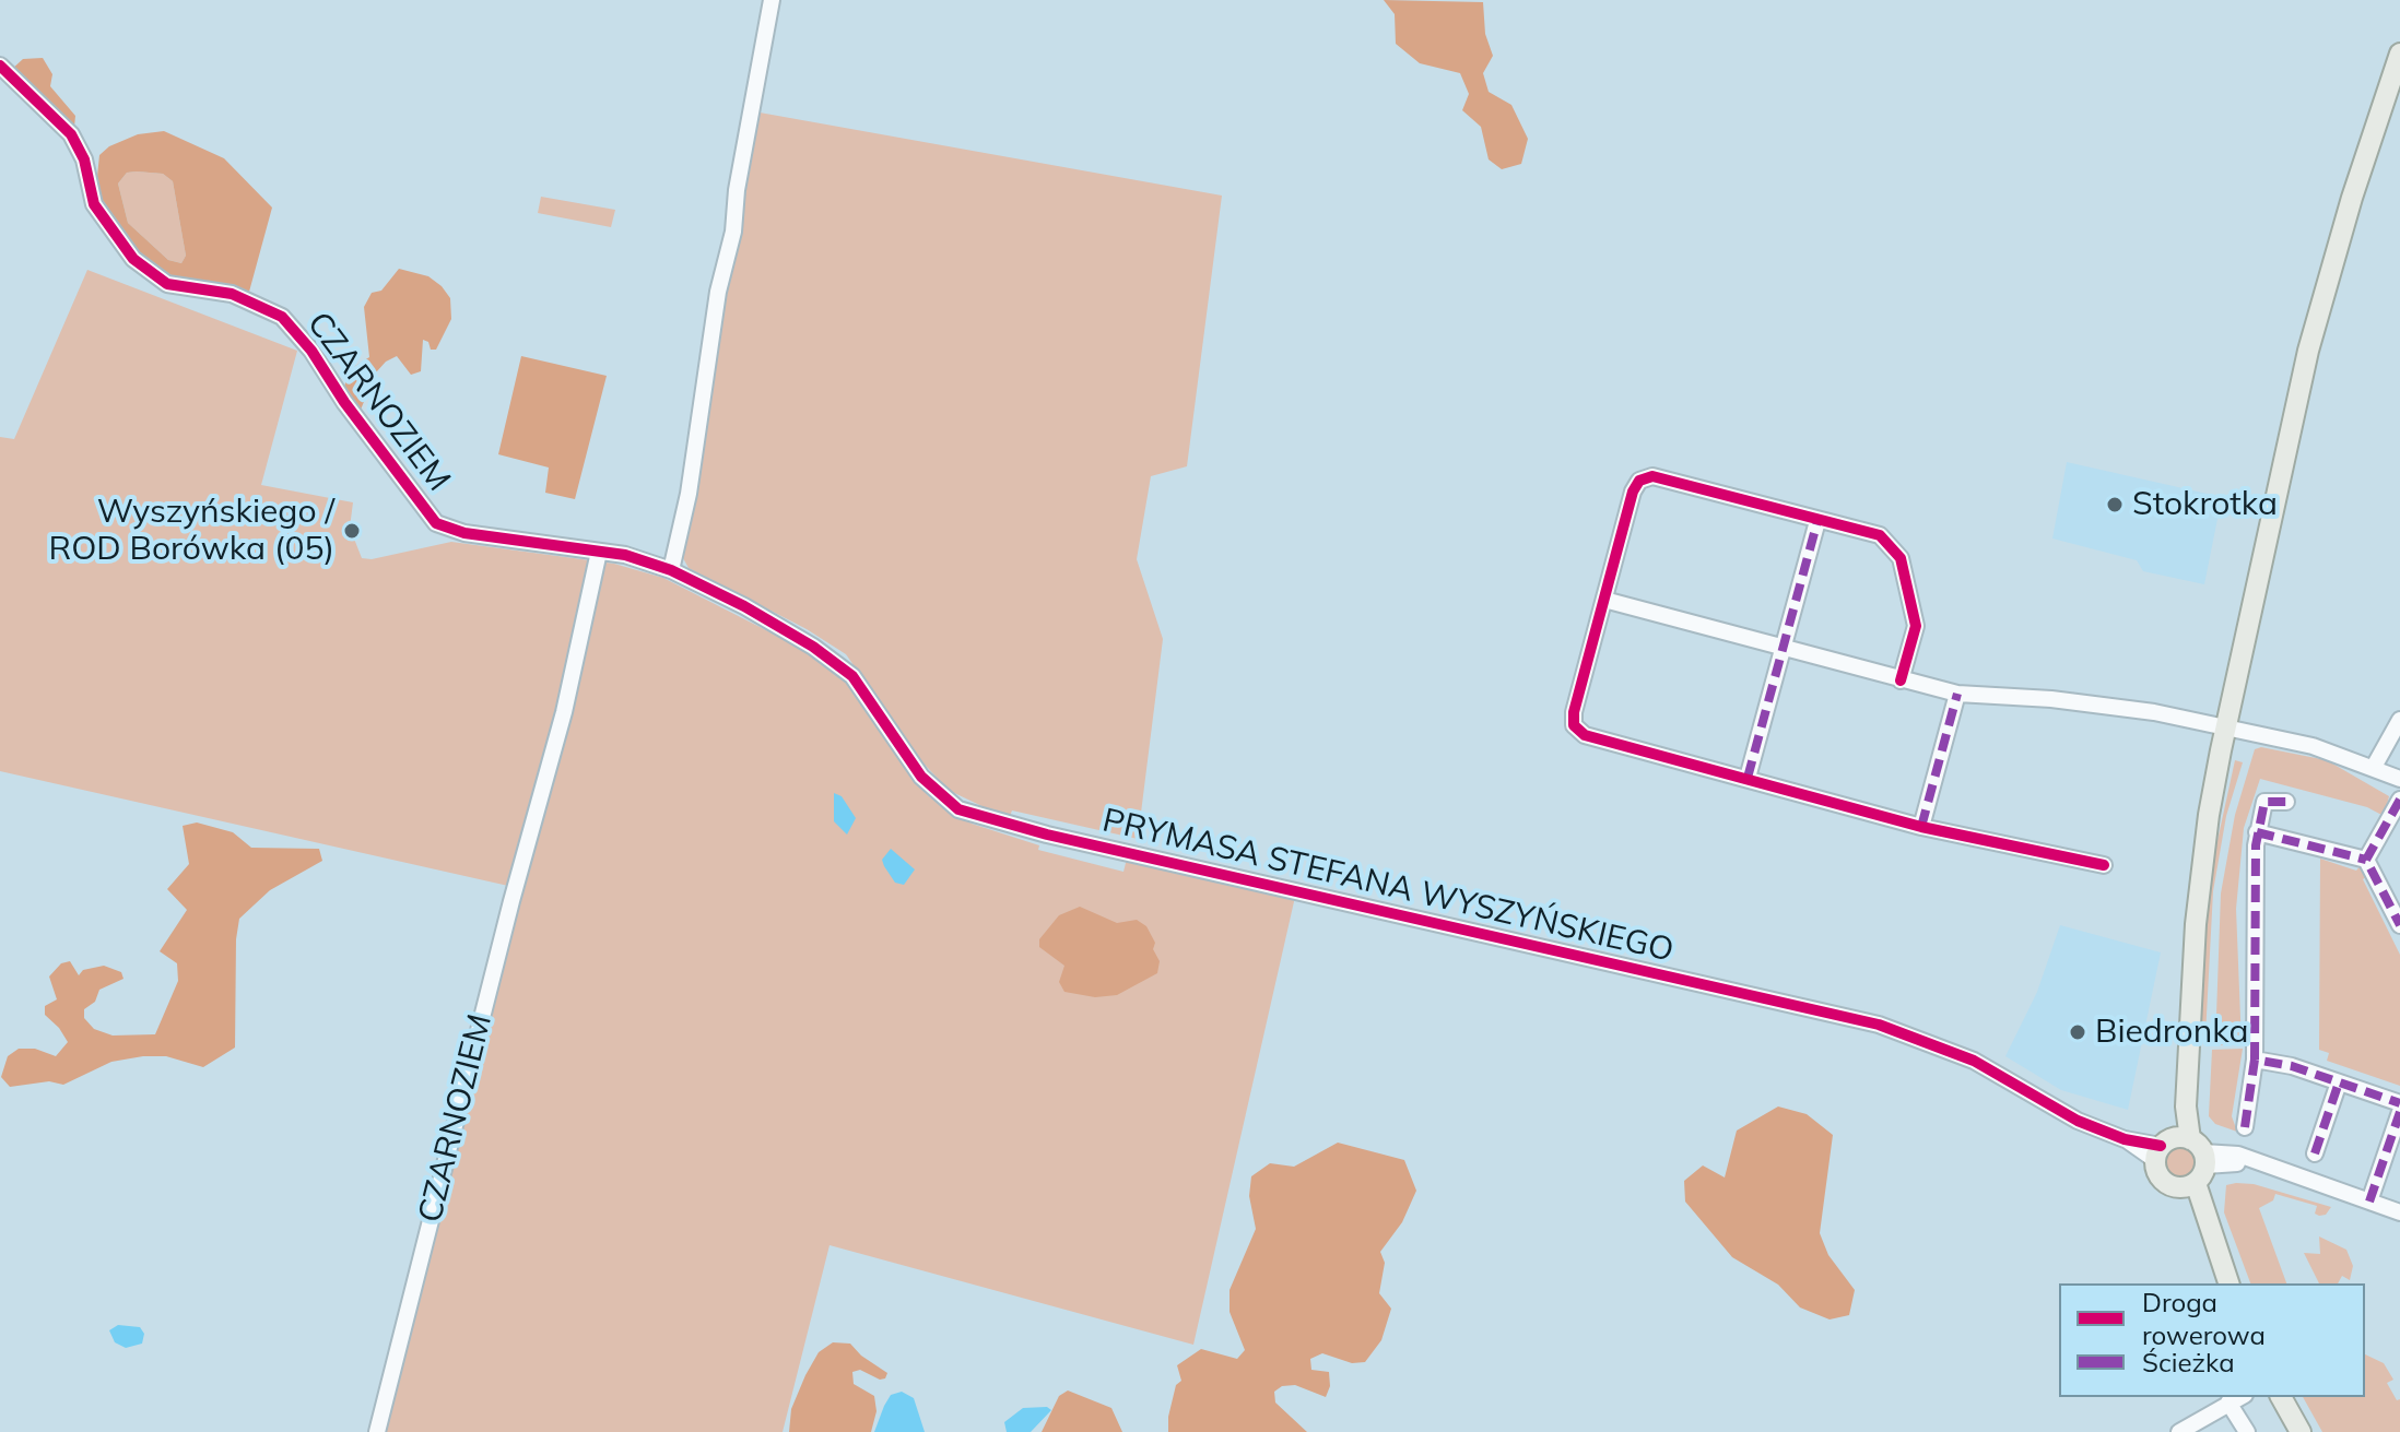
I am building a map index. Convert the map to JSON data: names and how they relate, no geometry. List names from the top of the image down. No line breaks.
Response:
{"streets":{"street":["CZARNOZIEM","PRYMASA STEFANA WYSZYŃSKIEGO"]},"crossings":[["CZARNOZIEM","PRYMASA STEFANA WYSZYŃSKIEGO"]],"places":["Stokrotka","Wyszyńskiego / ROD Borówka (05)","Biedronka"],"legend":["Droga rowerowa","Ścieżka"]}
